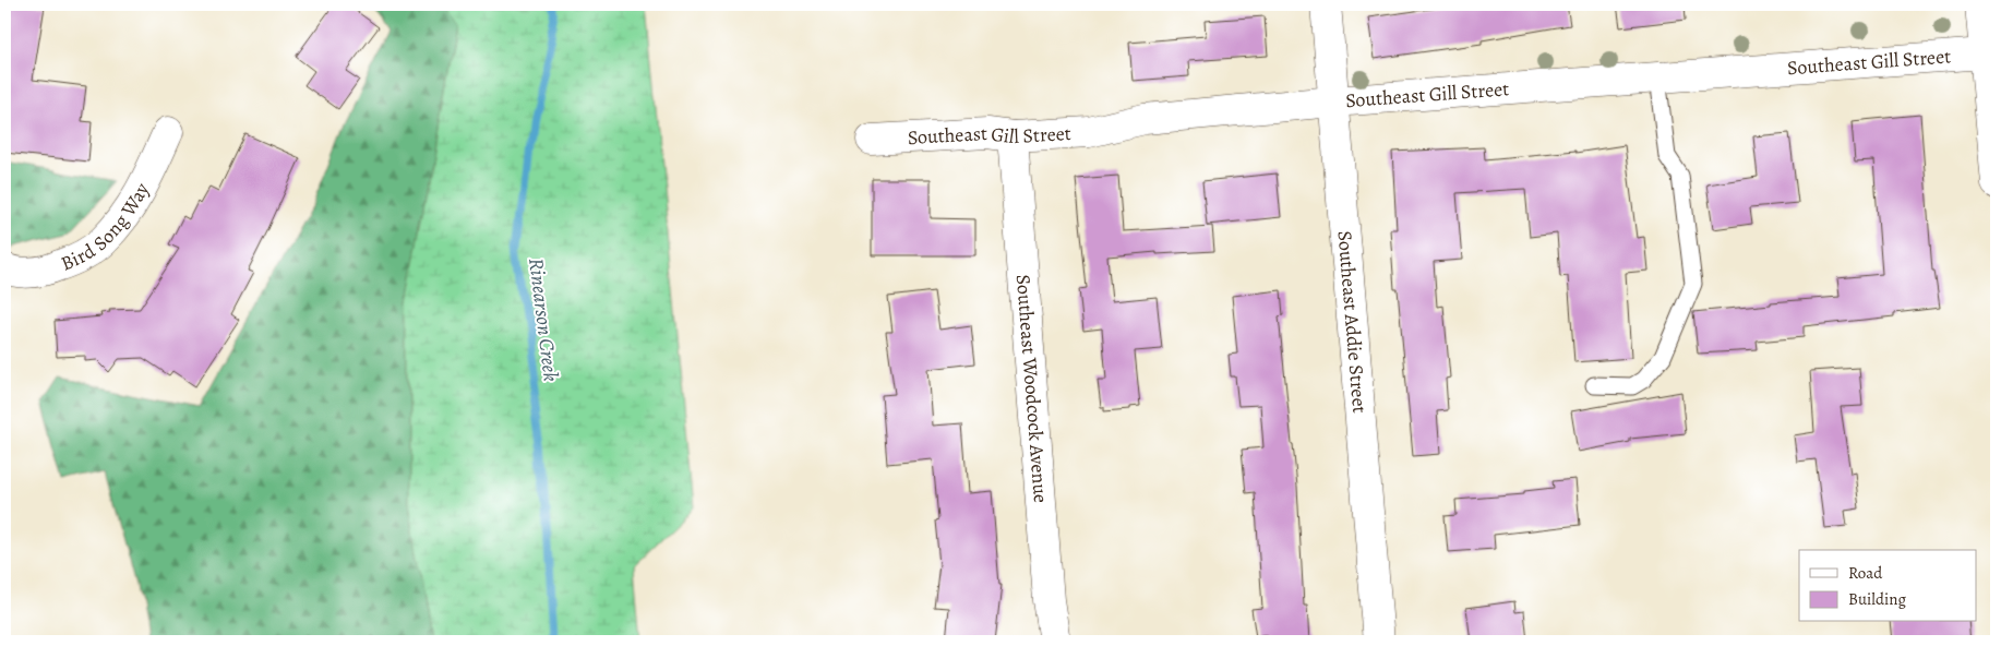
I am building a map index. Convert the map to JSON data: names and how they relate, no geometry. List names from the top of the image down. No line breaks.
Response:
{"streets":{"street":["Southeast Gill Street","Bird Song Way","Southeast Addie Street","Southeast Woodcock Avenue"]},"crossings":[["Southeast Gill Street","Southeast Addie Street"],["Southeast Gill Street","Southeast Woodcock Avenue"]],"water":["Rinearson Creek"],"legend":["Road","Building"]}
